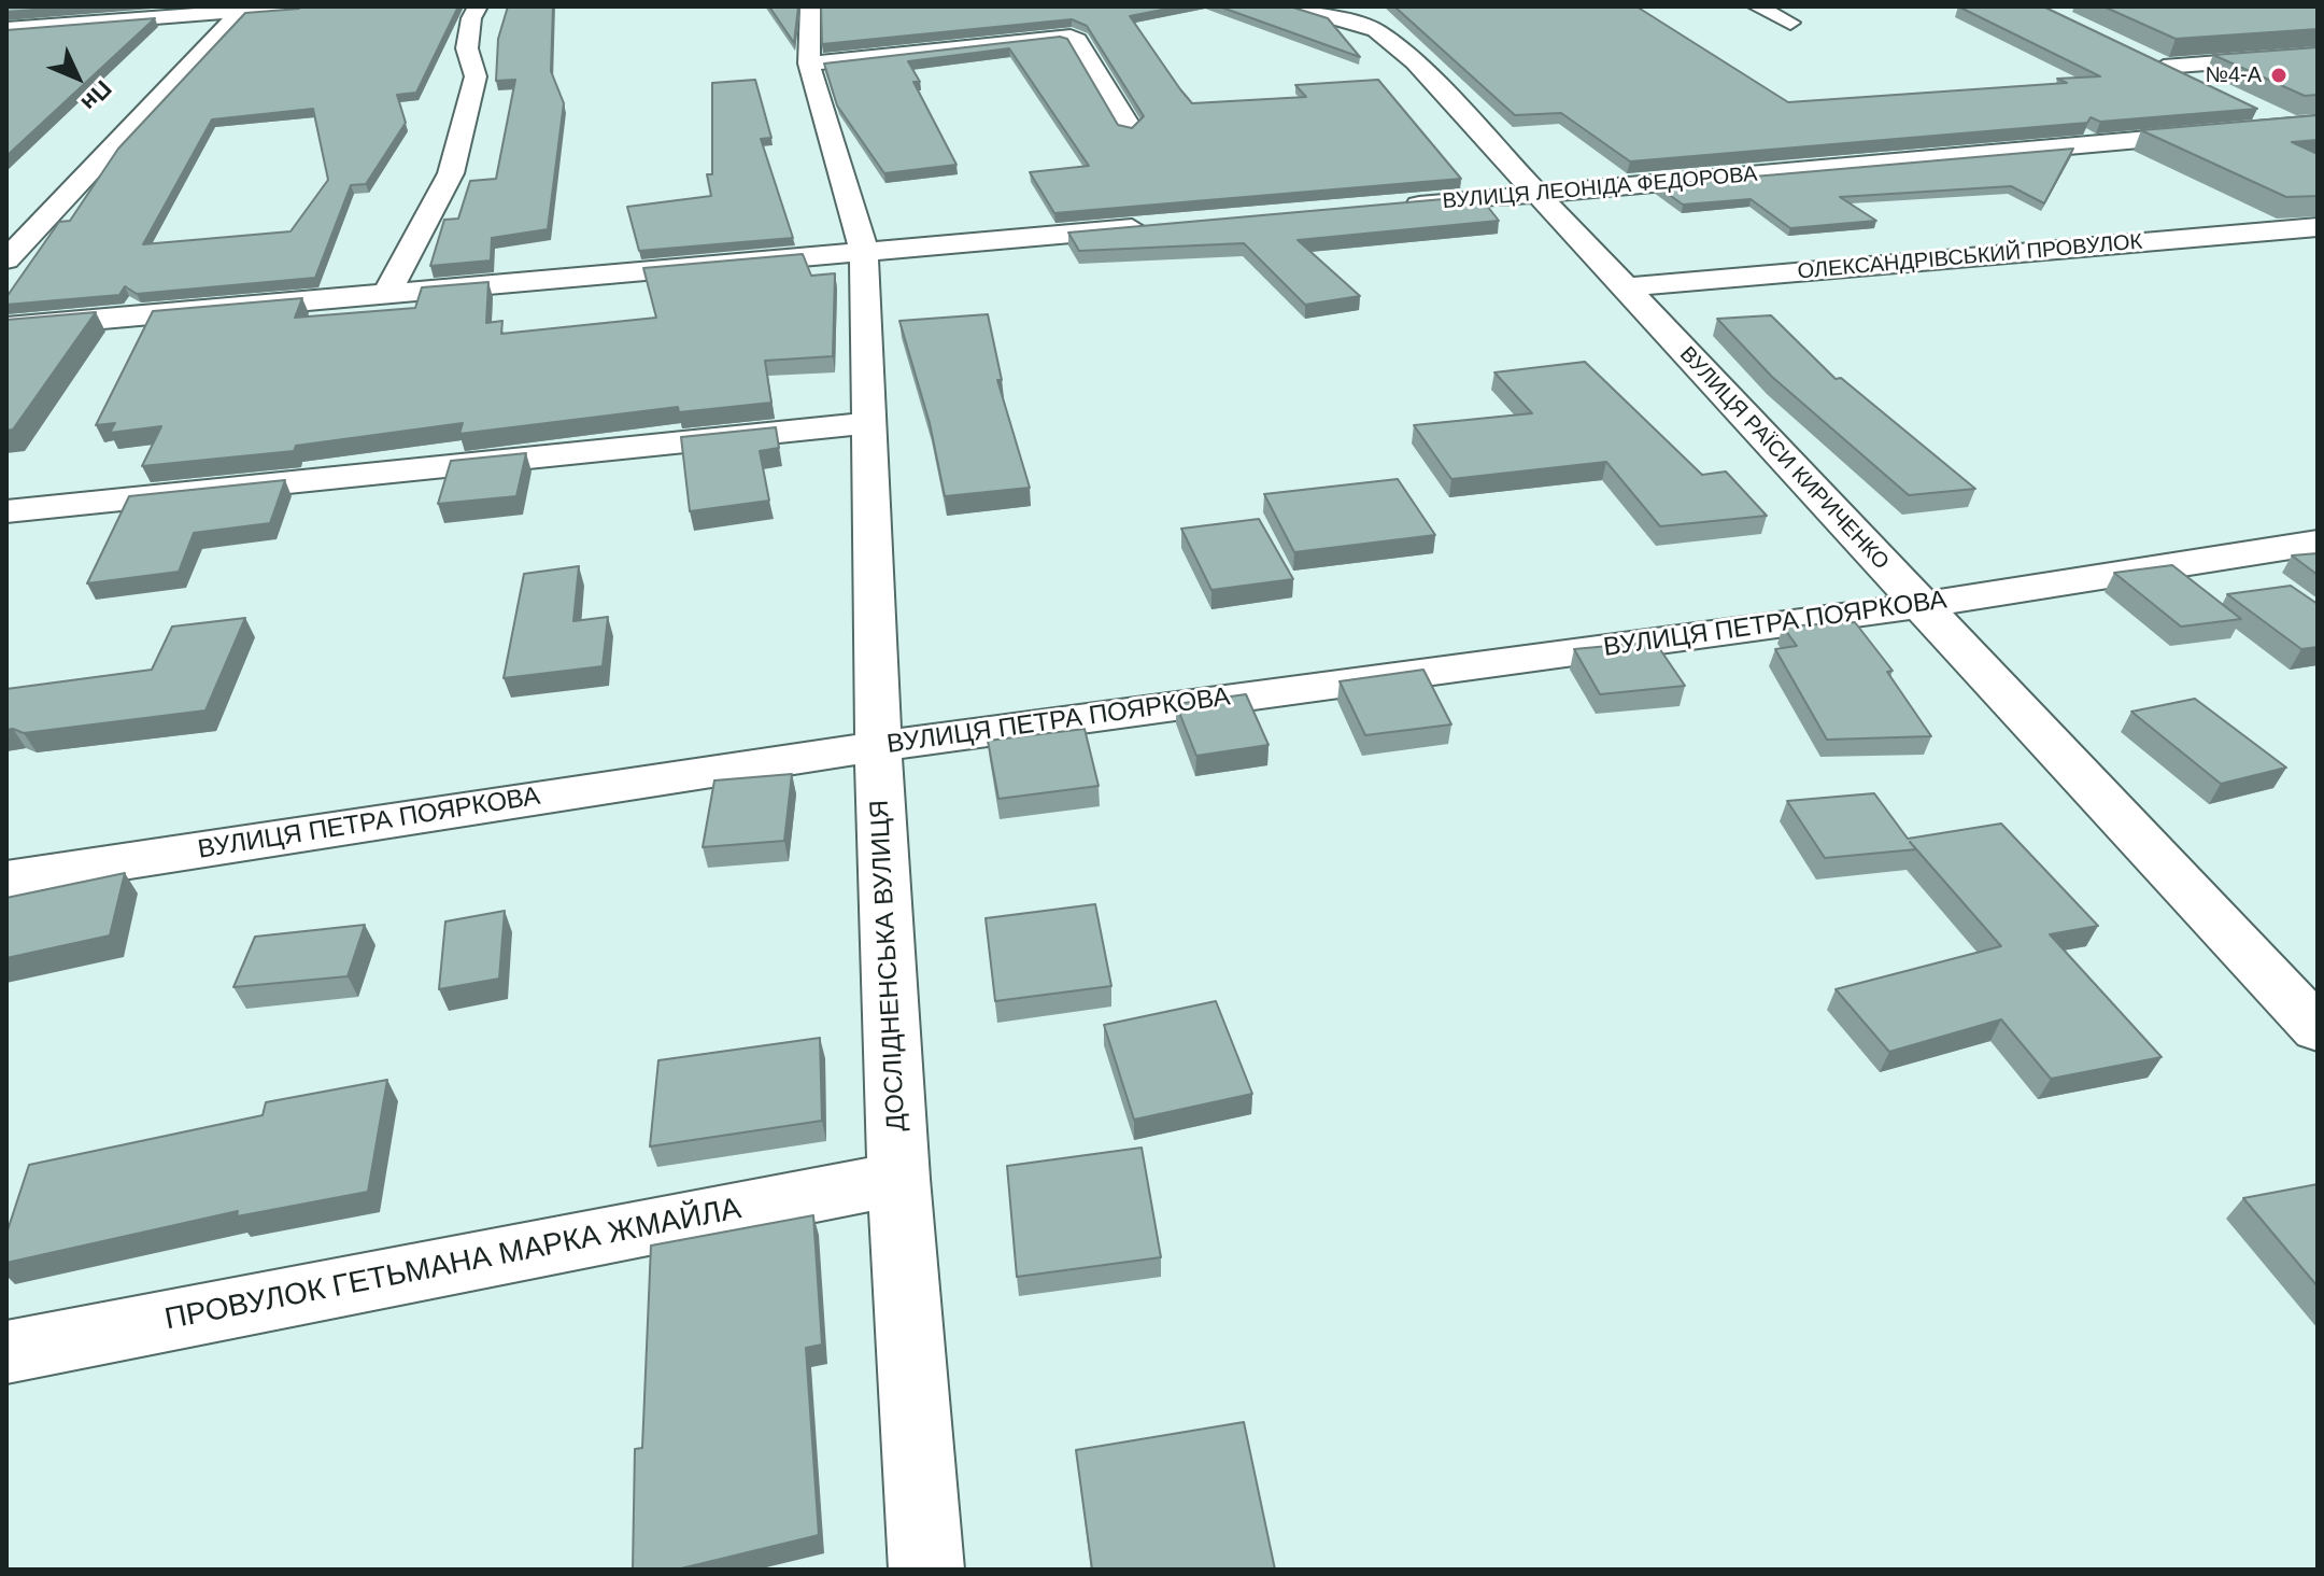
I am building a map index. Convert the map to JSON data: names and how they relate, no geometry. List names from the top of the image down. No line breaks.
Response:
{"streets":{"street":["ВУЛИЦЯ ЛЕОНІДА ФЕДОРОВА","ОЛЕКСАНДРІВСЬКИЙ ПРОВУЛОК","ВУЛИЦЯ РАЇСИ КИРИЧЕНКО","ВУЛИЦЯ ПЕТРА ПОЯРКОВА","ДОСЛІДНЕНСЬКА ВУЛИЦЯ","ПРОВУЛОК ГЕТЬМАНА МАРКА ЖМАЙЛА"]},"crossings":[["ВУЛИЦЯ ЛЕОНІДА ФЕДОРОВА","ВУЛИЦЯ РАЇСИ КИРИЧЕНКО"],["ОЛЕКСАНДРІВСЬКИЙ ПРОВУЛОК","ВУЛИЦЯ РАЇСИ КИРИЧЕНКО"],["ВУЛИЦЯ РАЇСИ КИРИЧЕНКО","ВУЛИЦЯ ПЕТРА ПОЯРКОВА"],["ВУЛИЦЯ ПЕТРА ПОЯРКОВА","ДОСЛІДНЕНСЬКА ВУЛИЦЯ"],["ДОСЛІДНЕНСЬКА ВУЛИЦЯ","ПРОВУЛОК ГЕТЬМАНА МАРКА ЖМАЙЛА"]],"places":["№4-А"],"north":"bottom right"}
